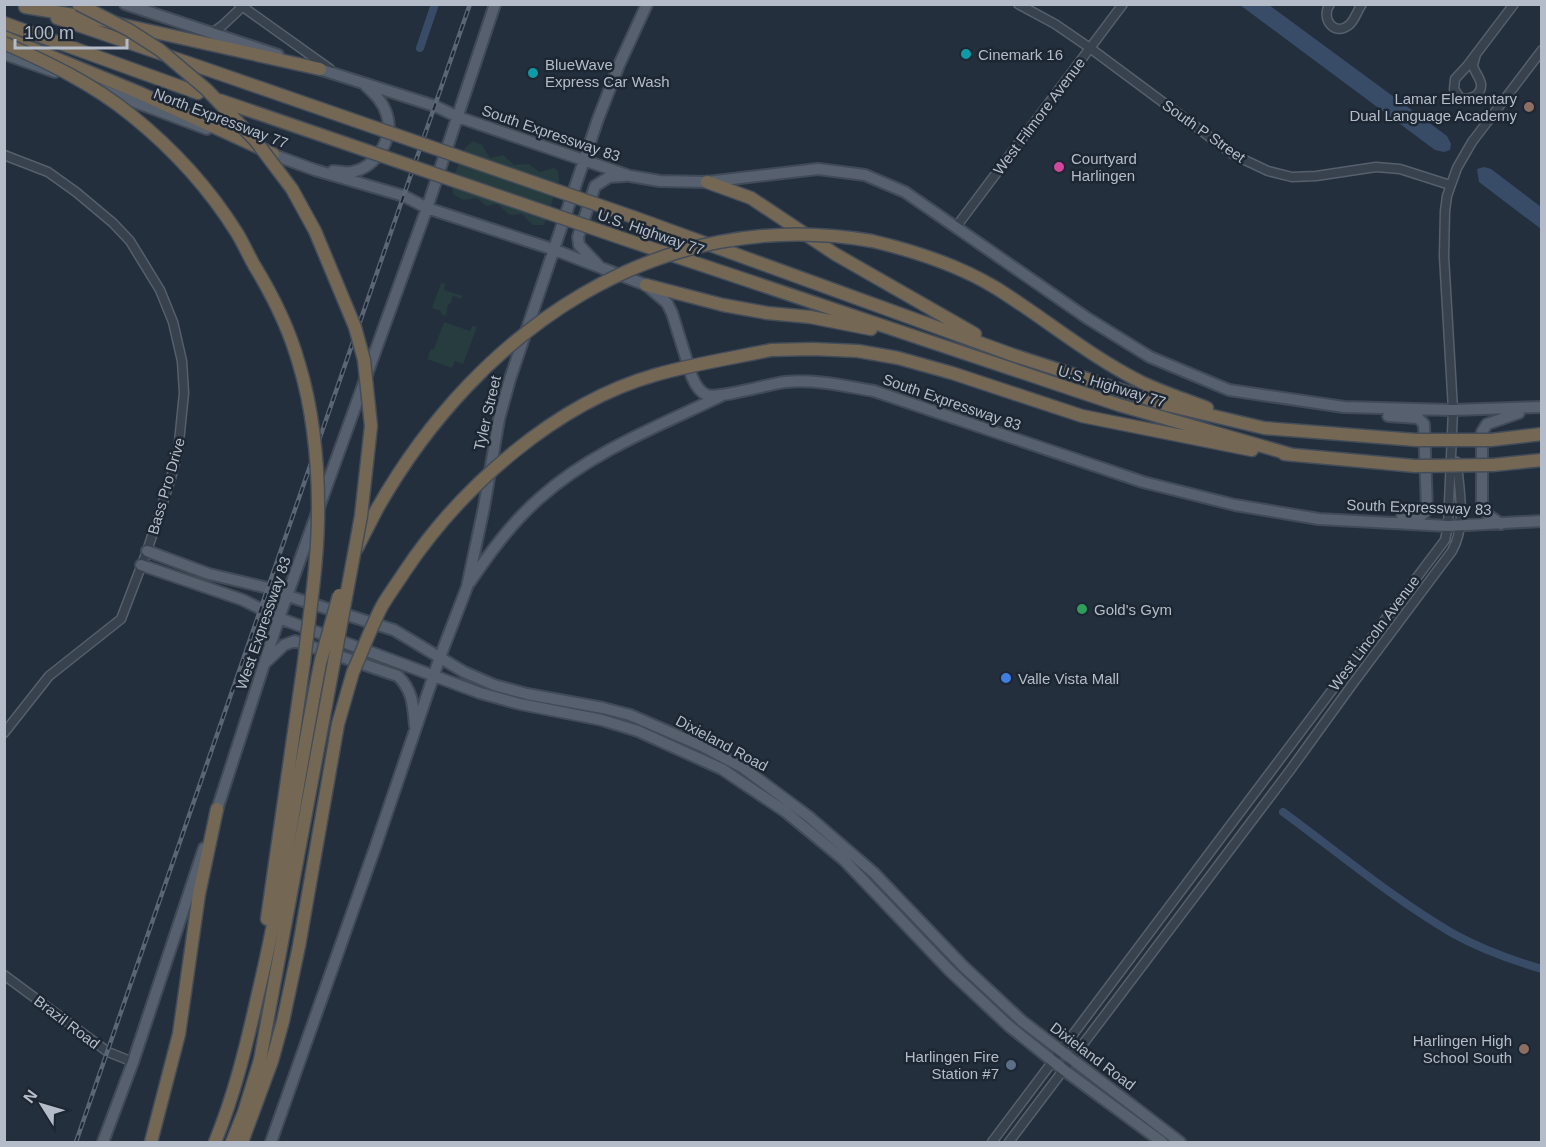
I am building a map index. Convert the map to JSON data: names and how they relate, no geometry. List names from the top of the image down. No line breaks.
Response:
{"streets":{"highway":["U.S. Highway 77"],"main road":["North Expressway 77","South Expressway 83","Tyler Street","West Expressway 83","Dixieland Road"],"street":["West Filmore Avenue","South P Street","Bass Pro Drive","West Lincoln Avenue","Brazil Road"]},"crossings":[["West Filmore Avenue","South P Street"],["West Filmore Avenue","South Expressway 83"],["North Expressway 77","West Expressway 83"],["South P Street","West Lincoln Avenue"],["South Expressway 83","Tyler Street"],["South Expressway 83","West Expressway 83"],["South Expressway 83","West Lincoln Avenue"],["Bass Pro Drive","Dixieland Road"],["West Expressway 83","Dixieland Road"],["West Expressway 83","Brazil Road"],["West Lincoln Avenue","Dixieland Road"]],"places":["Cinemark 16","BlueWave Express Car Wash","Lamar Elementary Dual Language Academy","Courtyard Harlingen","Gold's Gym","Valle Vista Mall","Harlingen High School South","Harlingen Fire Station #7"],"scale_bar":"100 m","north":"top left"}
